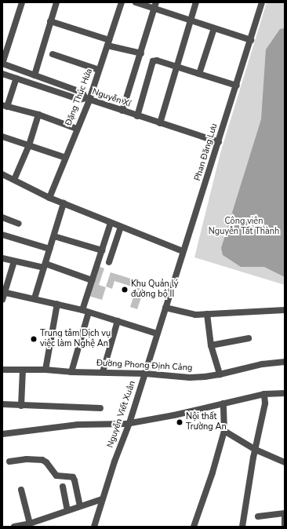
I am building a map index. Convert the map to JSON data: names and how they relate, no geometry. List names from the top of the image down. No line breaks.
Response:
{"streets":{"street":["Đặng Thúc Hứa","Nguyễn Xí","Phan Đăng Lưu","Đường Phong Định Cảng","Nguyễn Viết Xuân"]},"crossings":[["Đặng Thúc Hứa","Nguyễn Xí"],["Nguyễn Xí","Phan Đăng Lưu"],["Phan Đăng Lưu","Nguyễn Viết Xuân"],["Đường Phong Định Cảng","Nguyễn Viết Xuân"]],"parks":["Công viên Nguyễn Tất Thành"],"places":["Khu Quản lý đường bộ II","Trung tâm Dịch vụ việc làm Nghệ An","Nội thất Trường An"]}
